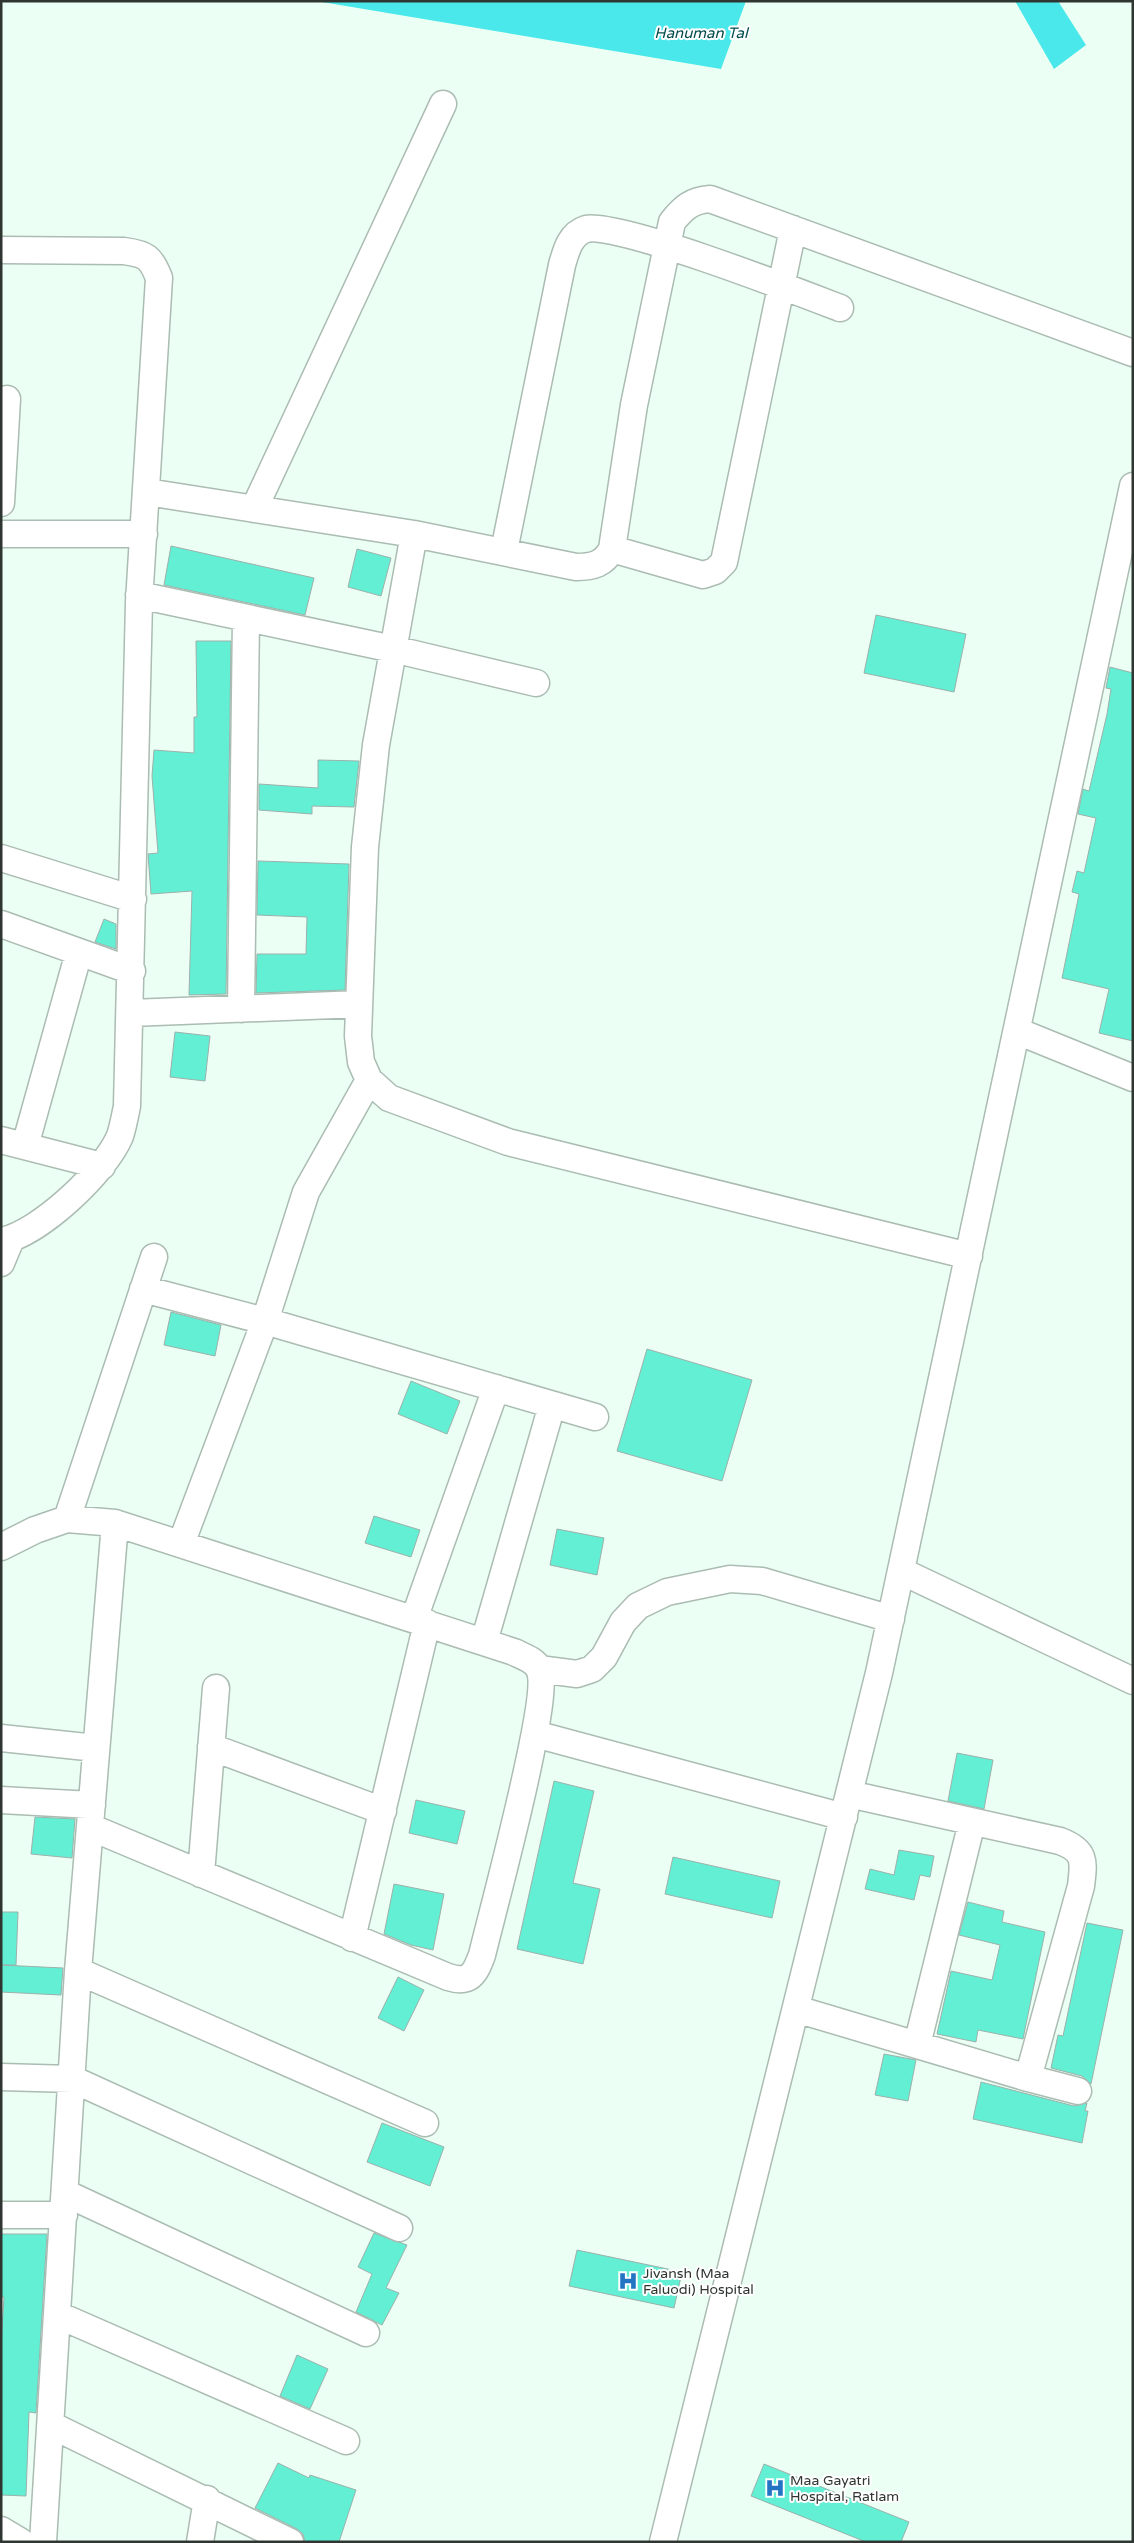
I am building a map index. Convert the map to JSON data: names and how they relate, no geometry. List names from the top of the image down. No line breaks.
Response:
{"water":["Hanuman Tal"],"places":{"hospital":["Jivansh (Maa Faluodi) Hospital","Maa Gayatri Hospital, Ratlam"]}}
